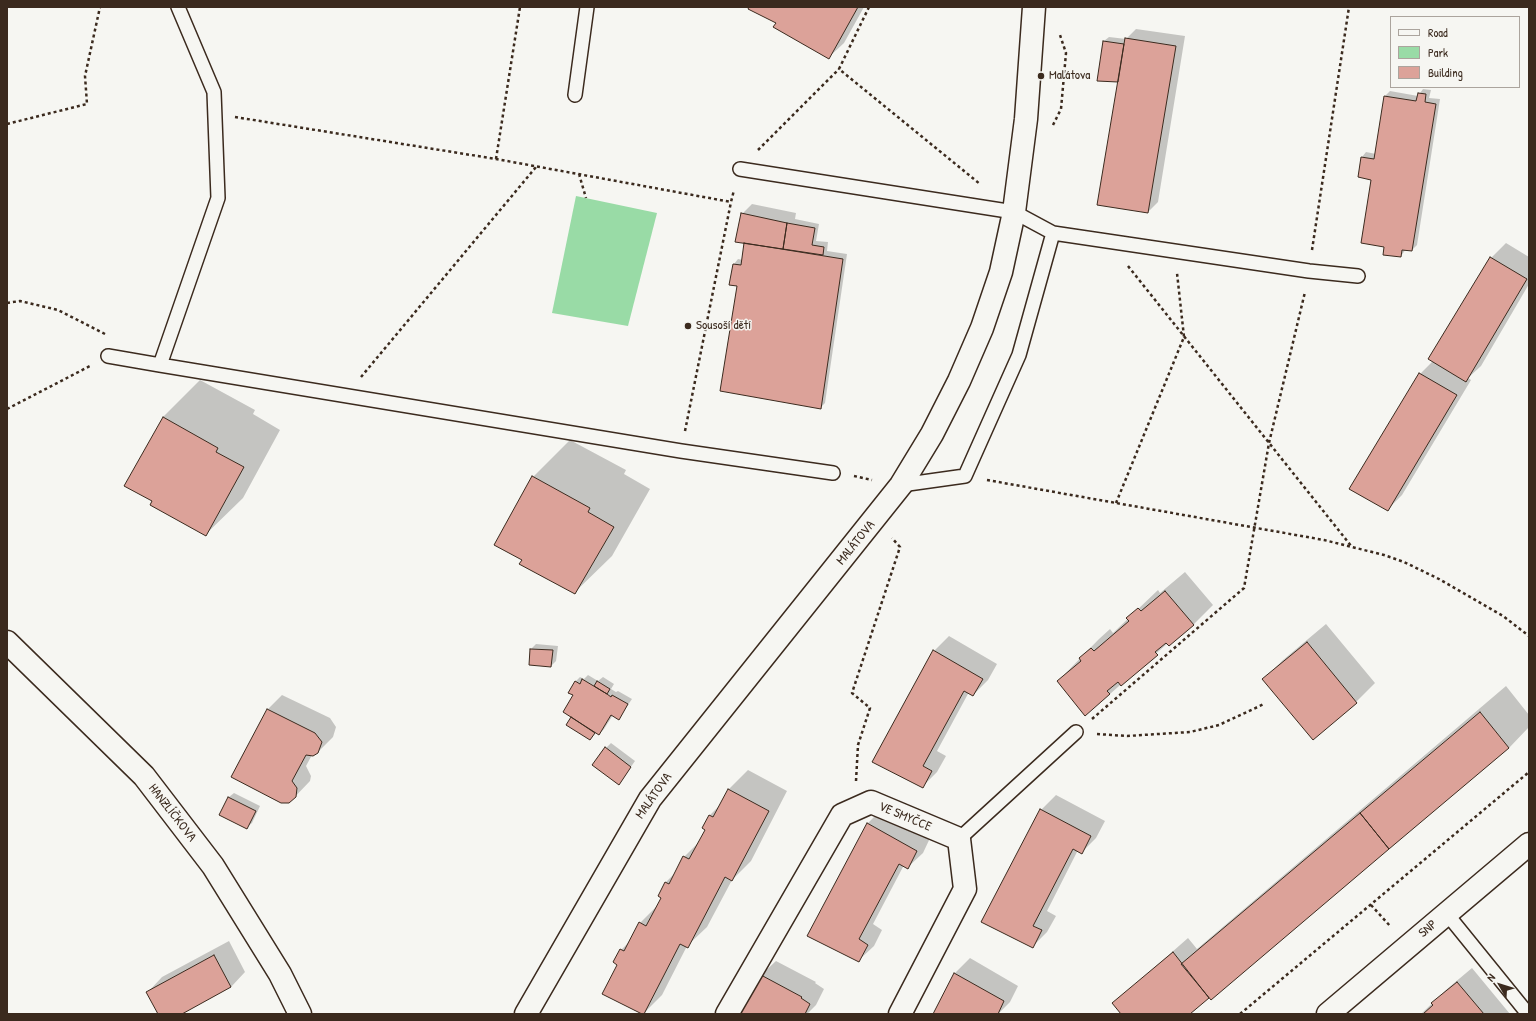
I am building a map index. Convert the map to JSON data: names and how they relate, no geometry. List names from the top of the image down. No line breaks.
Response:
{"streets":{"street":["MALÁTOVA","HANZLÍČKOVA","VE SMYČCE","SNP"]},"places":["Malátova","Sousoší dětí"],"legend":["Road","Park","Building"],"north":"top left"}
